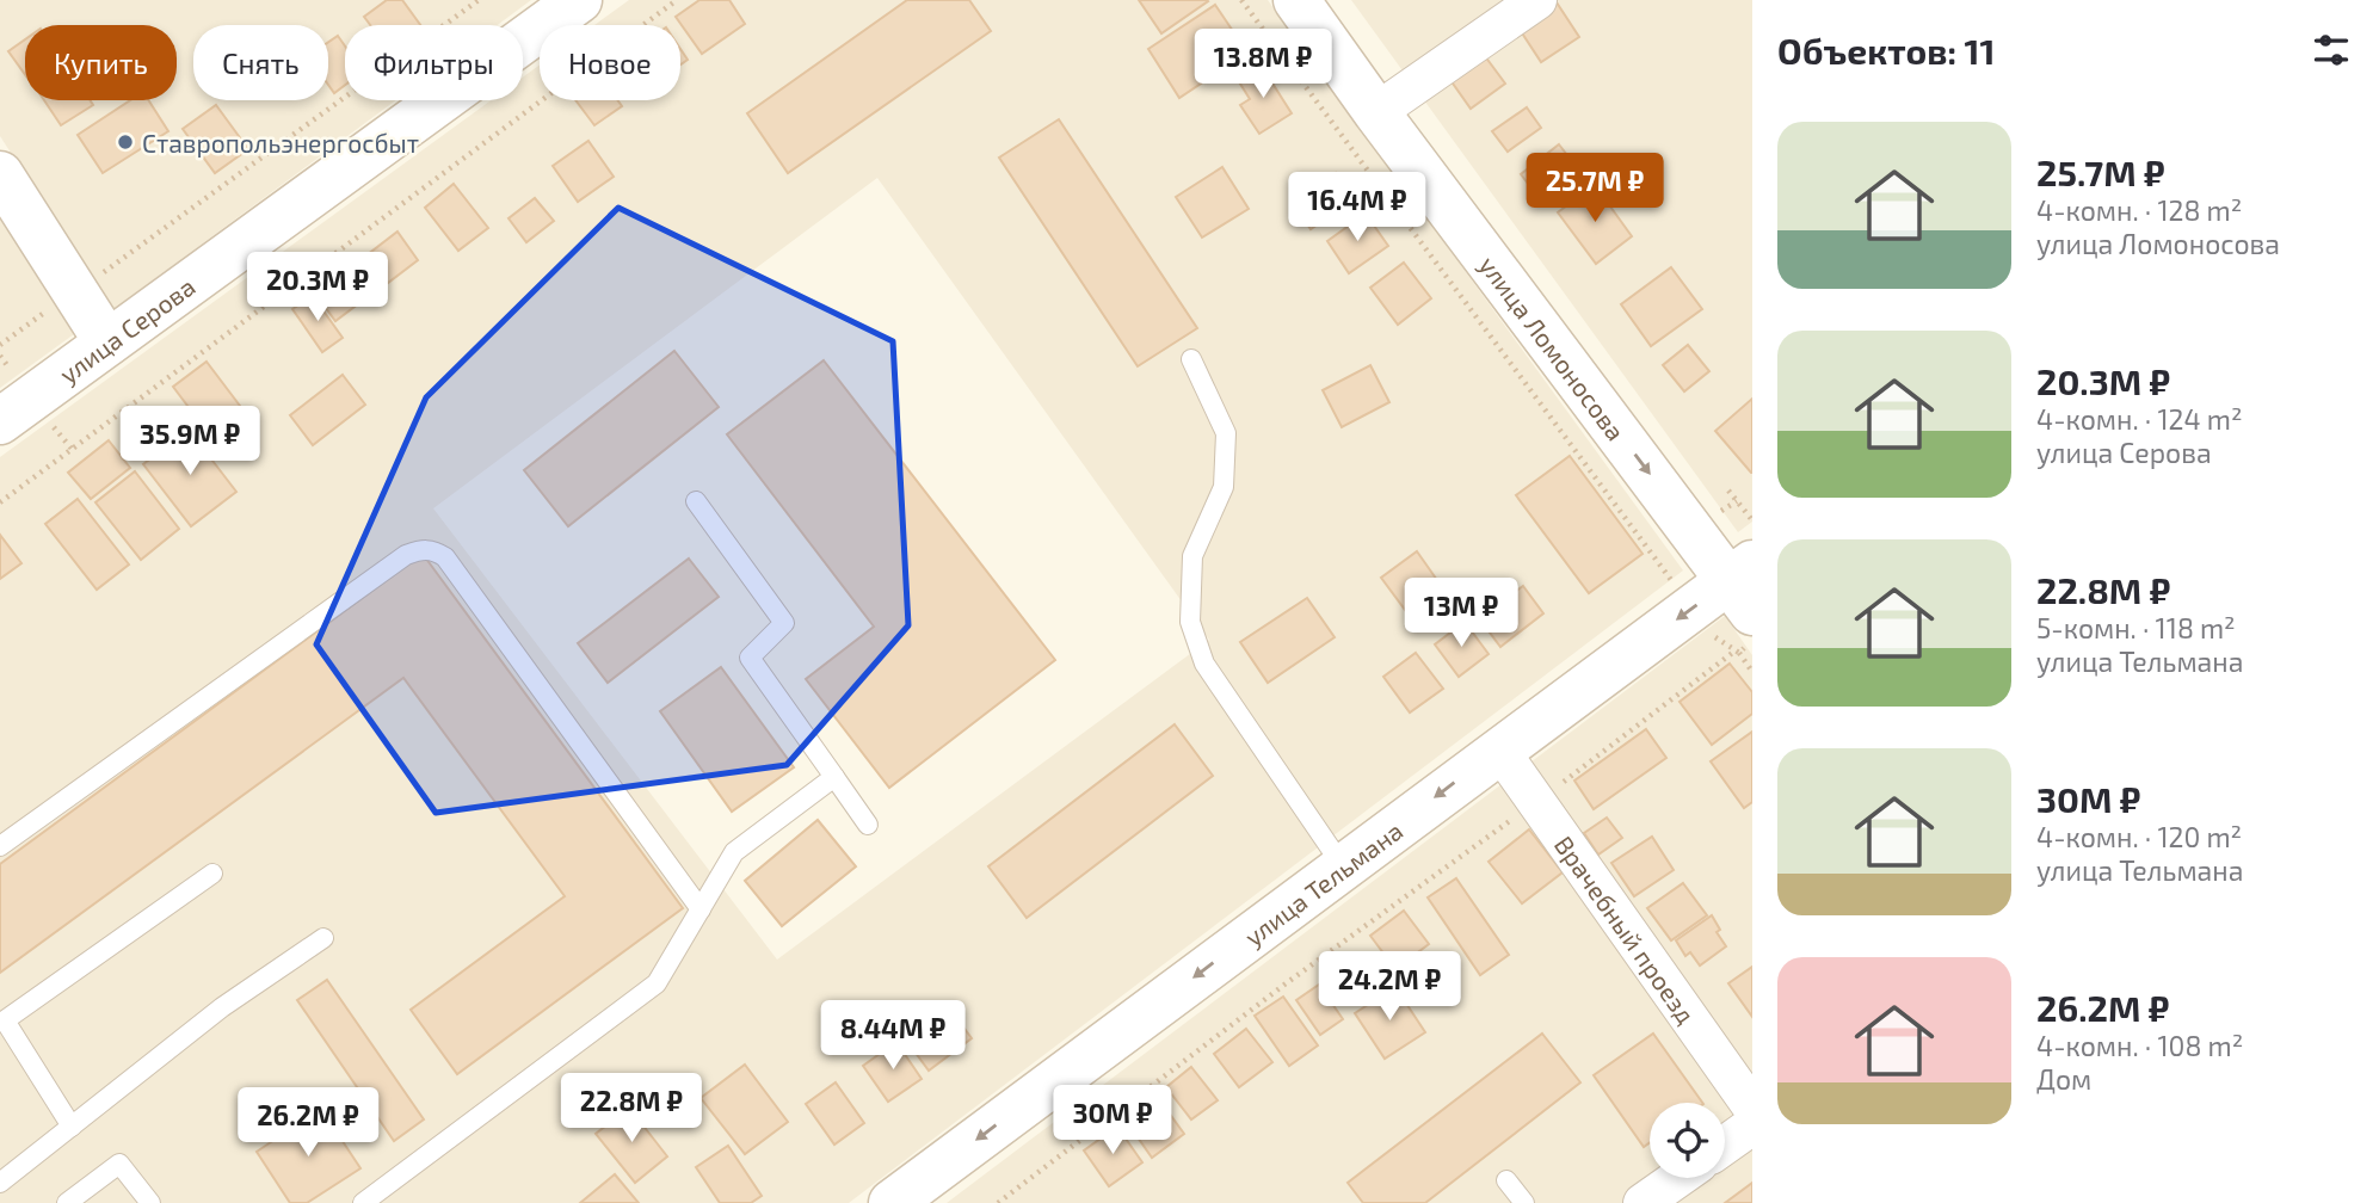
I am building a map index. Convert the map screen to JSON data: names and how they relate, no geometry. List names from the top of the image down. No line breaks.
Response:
{"streets":{"street":["улица Серова","улица Ломоносова","улица Тельмана","Врачебный проезд"]},"crossings":[["улица Ломоносова","улица Тельмана"],["улица Тельмана","Врачебный проезд"]],"one_way":["улица Ломоносова","улица Тельмана"],"places":["Ставропольэнергосбыт"],"page":{"heading":"Объектов: 11","chip":["Купить","Снять","Фильтры","Новое"],"price":["13.8M ₽","25.7M ₽","16.4M ₽","20.3M ₽","35.9M ₽","13M ₽","24.2M ₽","8.44M ₽","22.8M ₽","30M ₽","26.2M ₽"],"list":[{"name":"25.7M ₽","note":"4-комн. · 128 m² · улица Ломоносова"},{"name":"20.3M ₽","note":"4-комн. · 124 m² · улица Серова"},{"name":"22.8M ₽","note":"5-комн. · 118 m² · улица Тельмана"},{"name":"30M ₽","note":"4-комн. · 120 m² · улица Тельмана"},{"name":"26.2M ₽","note":"4-комн. · 108 m² · Дом"}]}}
